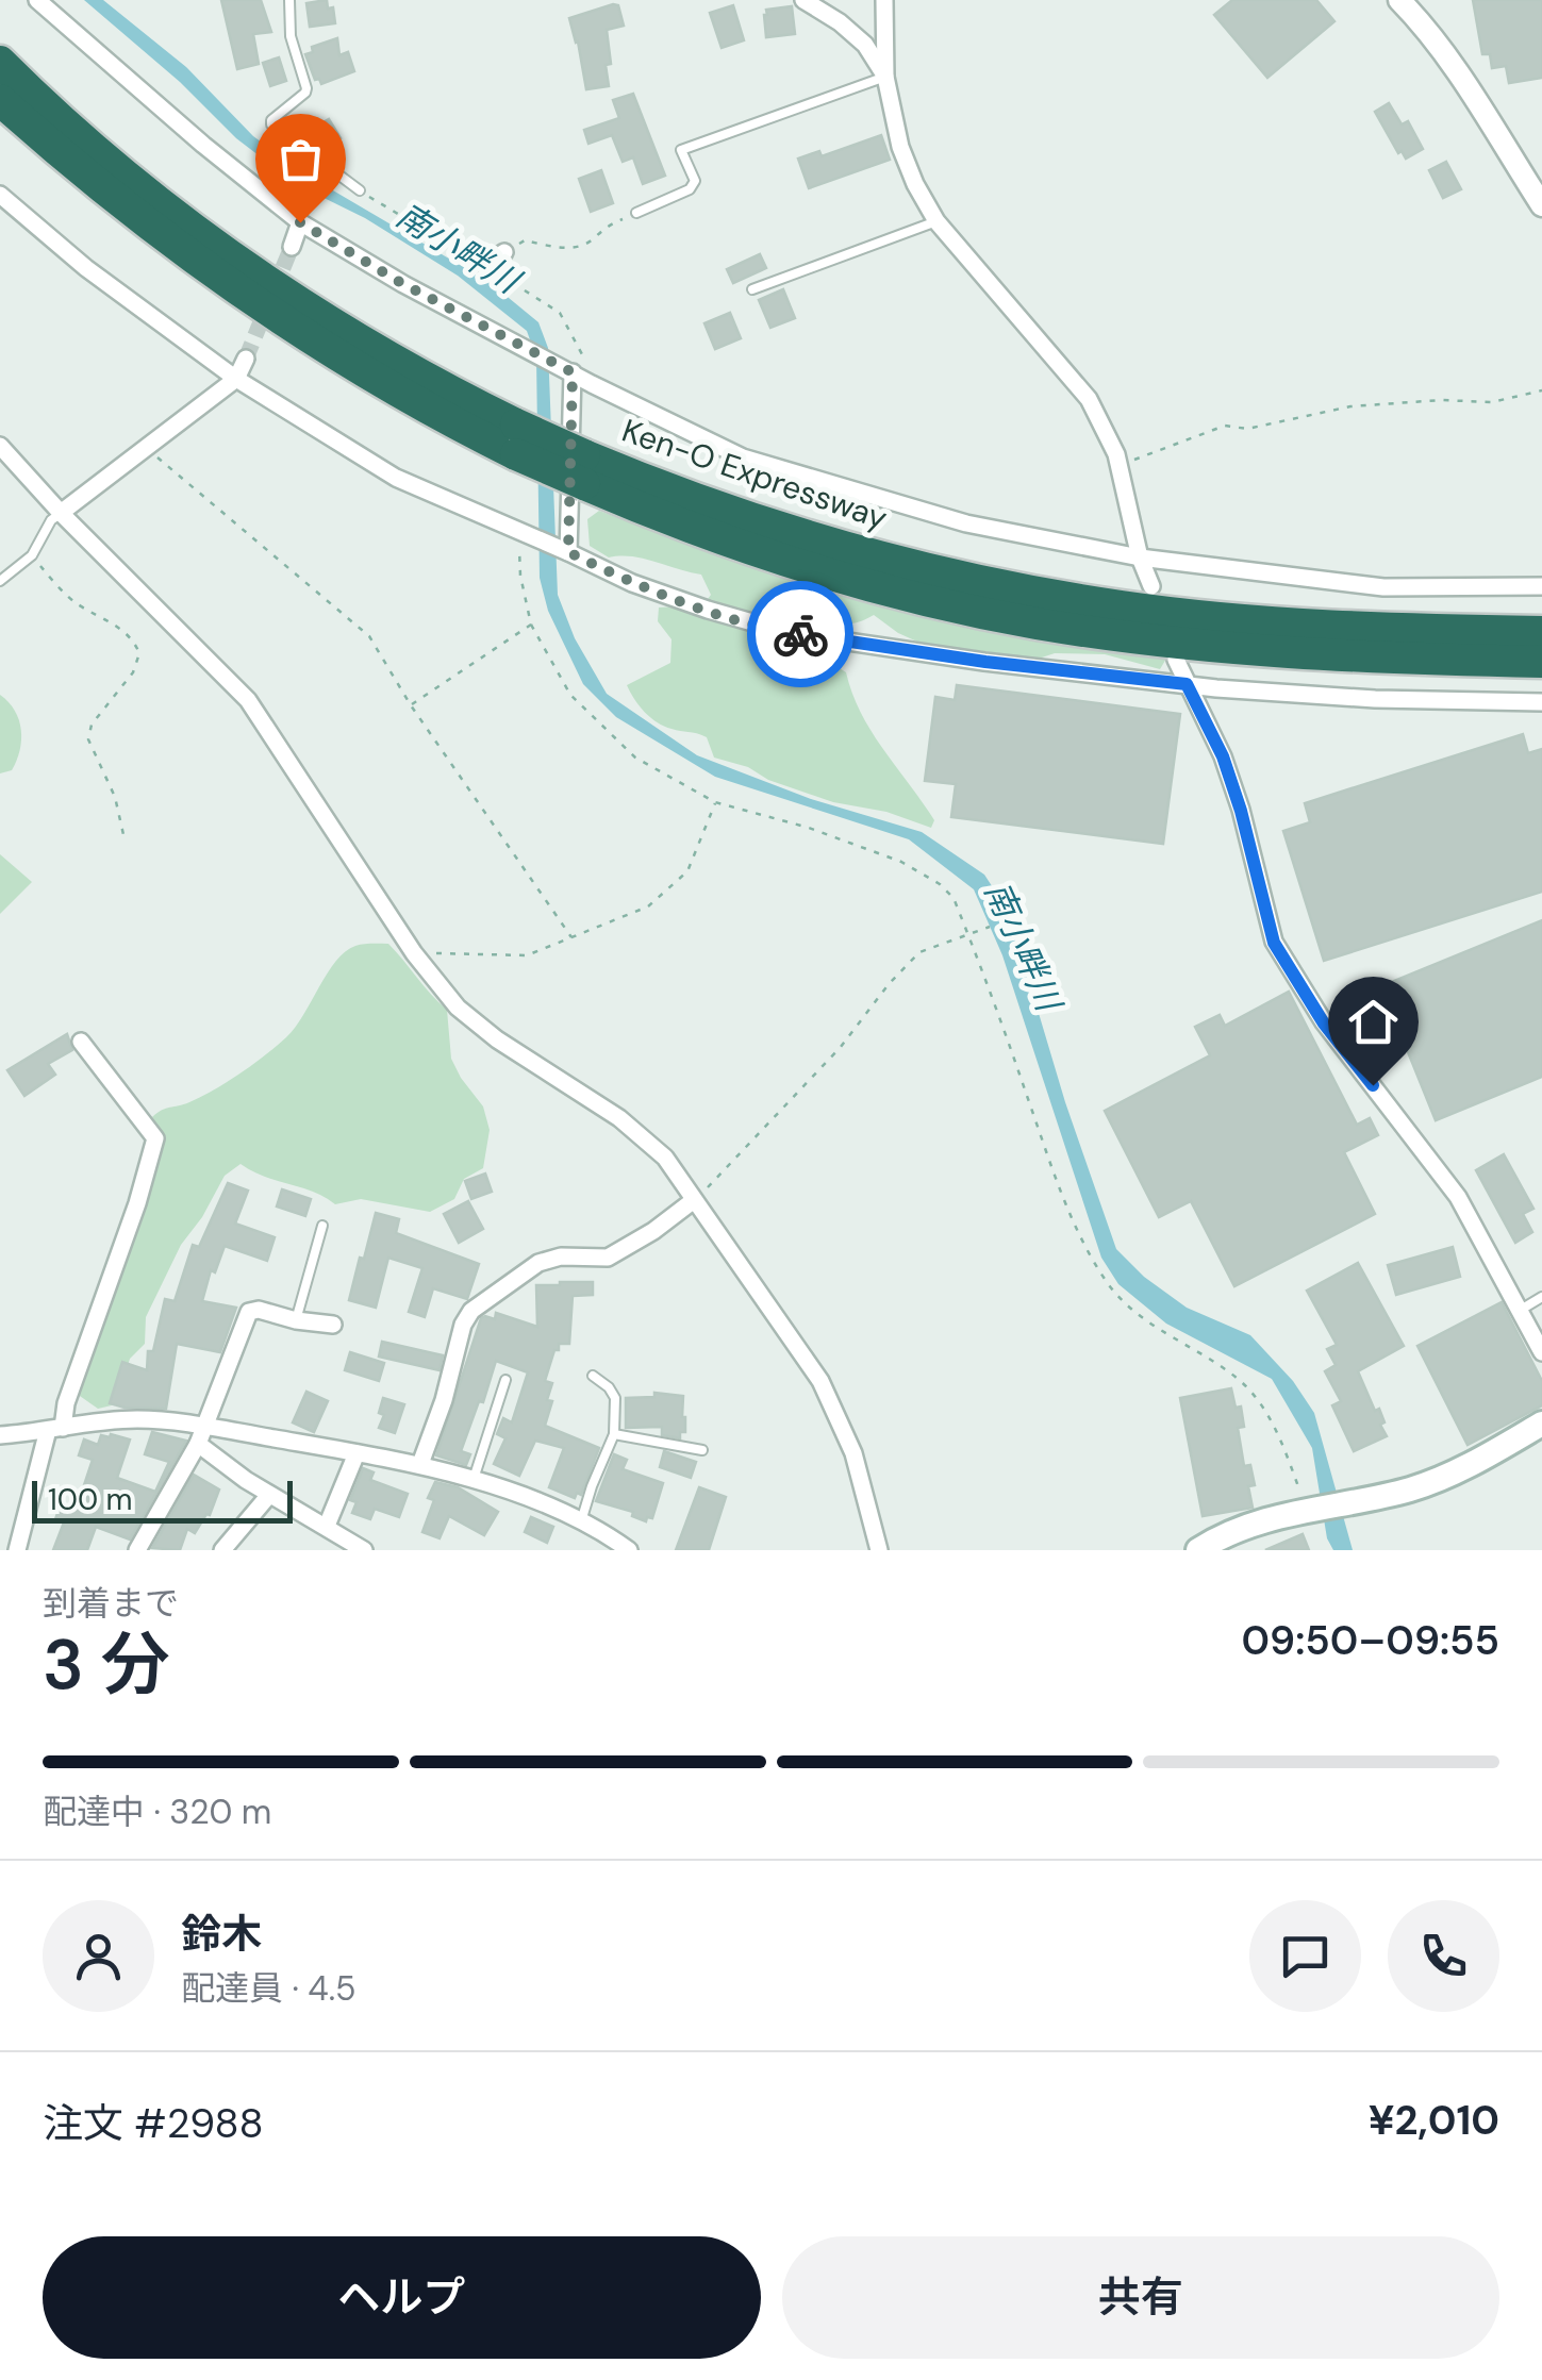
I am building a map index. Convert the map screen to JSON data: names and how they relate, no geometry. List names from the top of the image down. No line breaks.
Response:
{"streets":{"highway":["Ken-O Expressway"]},"water":["南小畔川"],"scale_bar":"100 m","page":{"scale":"100 m","heading":["3 分","到着まで","09:50–09:55"],"panel":["鈴木","配達員 · 4.5","注文 #2988","¥2,010"],"bar":"配達中 · 320 m","buttons":["ヘルプ","共有"]}}
